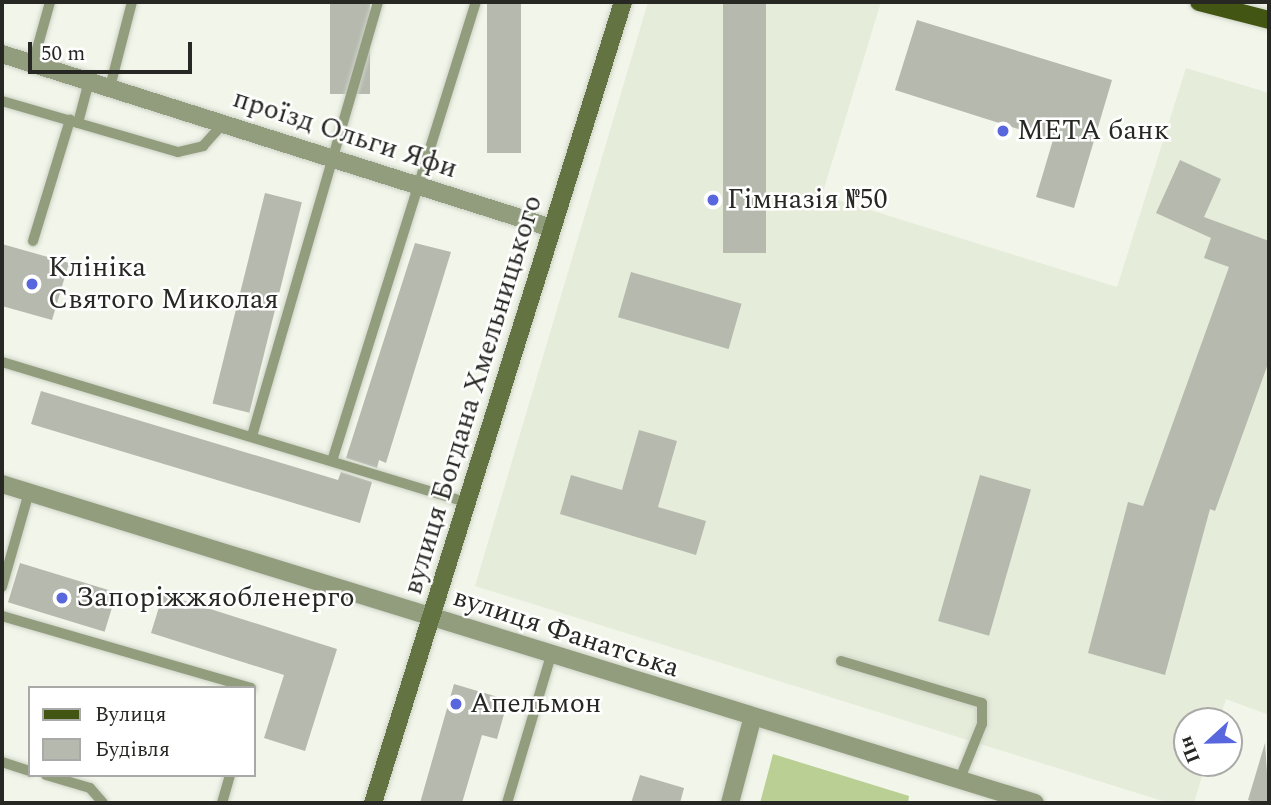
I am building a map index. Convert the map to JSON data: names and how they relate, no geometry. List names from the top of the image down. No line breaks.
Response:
{"streets":{"main road":["вулиця Богдана Хмельницького"],"street":["проїзд Ольги Яфи","вулиця Фанатська"]},"crossings":[["проїзд Ольги Яфи","вулиця Богдана Хмельницького"],["вулиця Богдана Хмельницького","вулиця Фанатська"]],"places":["МЕТА банк","Гімназія №50","Клініка Святого Миколая","Запоріжжяобленерго","Апельмон"],"legend":["Вулиця","Будівля"],"scale_bar":"50 m","north":"left"}
